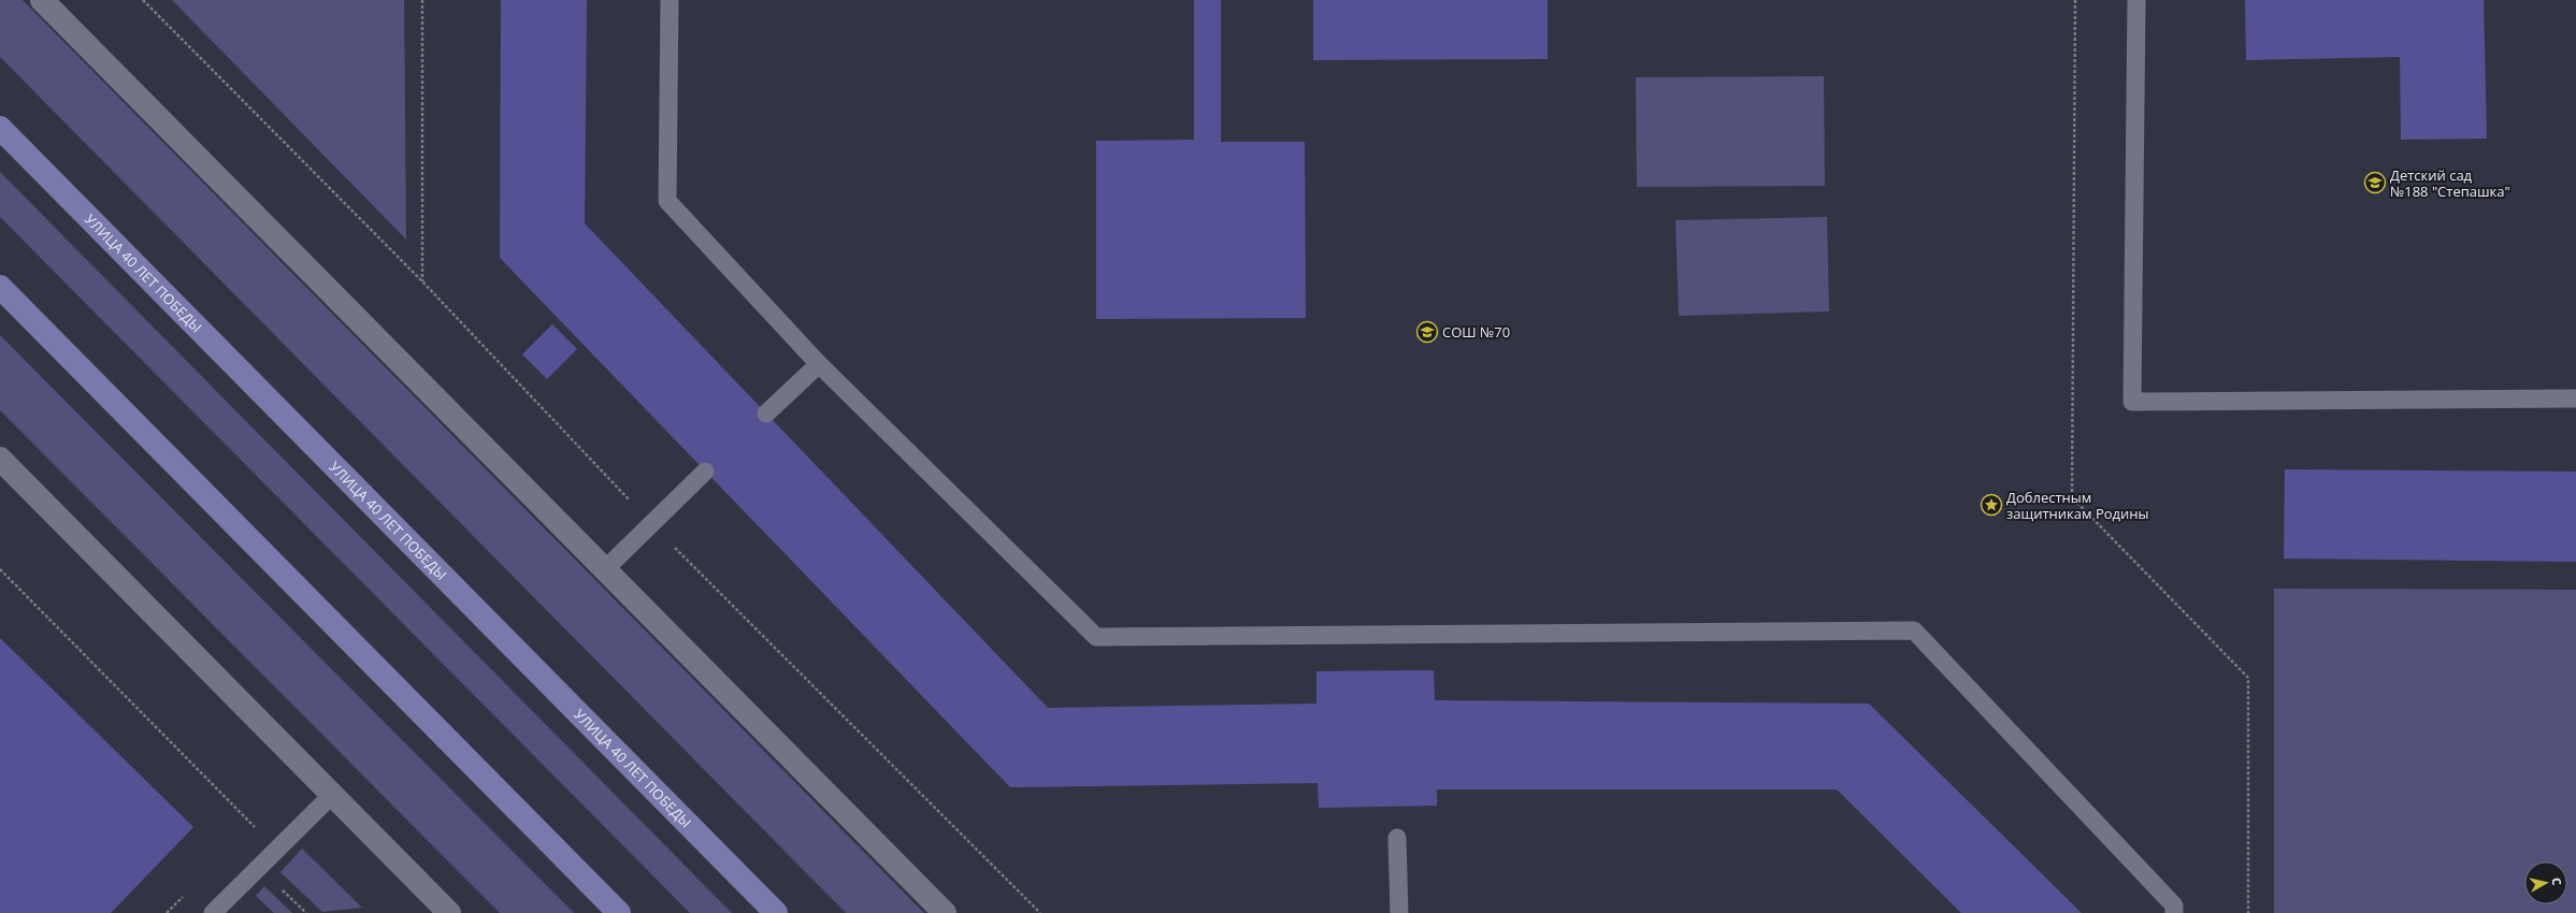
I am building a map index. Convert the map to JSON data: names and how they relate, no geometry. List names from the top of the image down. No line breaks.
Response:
{"streets":{"main road":["УЛИЦА 40 ЛЕТ ПОБЕДЫ"]},"places":{"school or university":["Детский сад №188 \"Степашка\"","СОШ №70"],"place":["Доблестным защитникам Родины"]},"north":"right"}
